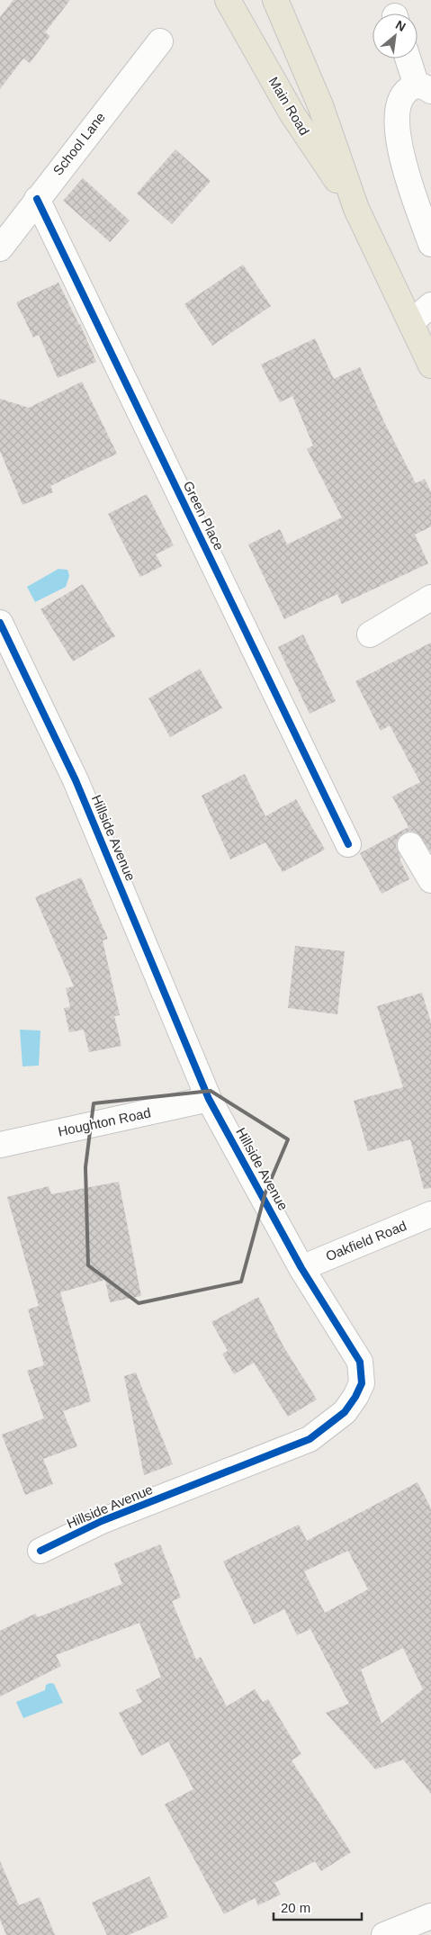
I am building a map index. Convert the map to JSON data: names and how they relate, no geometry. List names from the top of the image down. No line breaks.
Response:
{"streets":{"main road":["Main Road"],"street":["School Lane","Green Place","Hillside Avenue","Houghton Road","Oakfield Road"]},"crossings":[["School Lane","Green Place"],["Hillside Avenue","Houghton Road"],["Hillside Avenue","Oakfield Road"]],"scale_bar":"20 m","north":"top right"}
